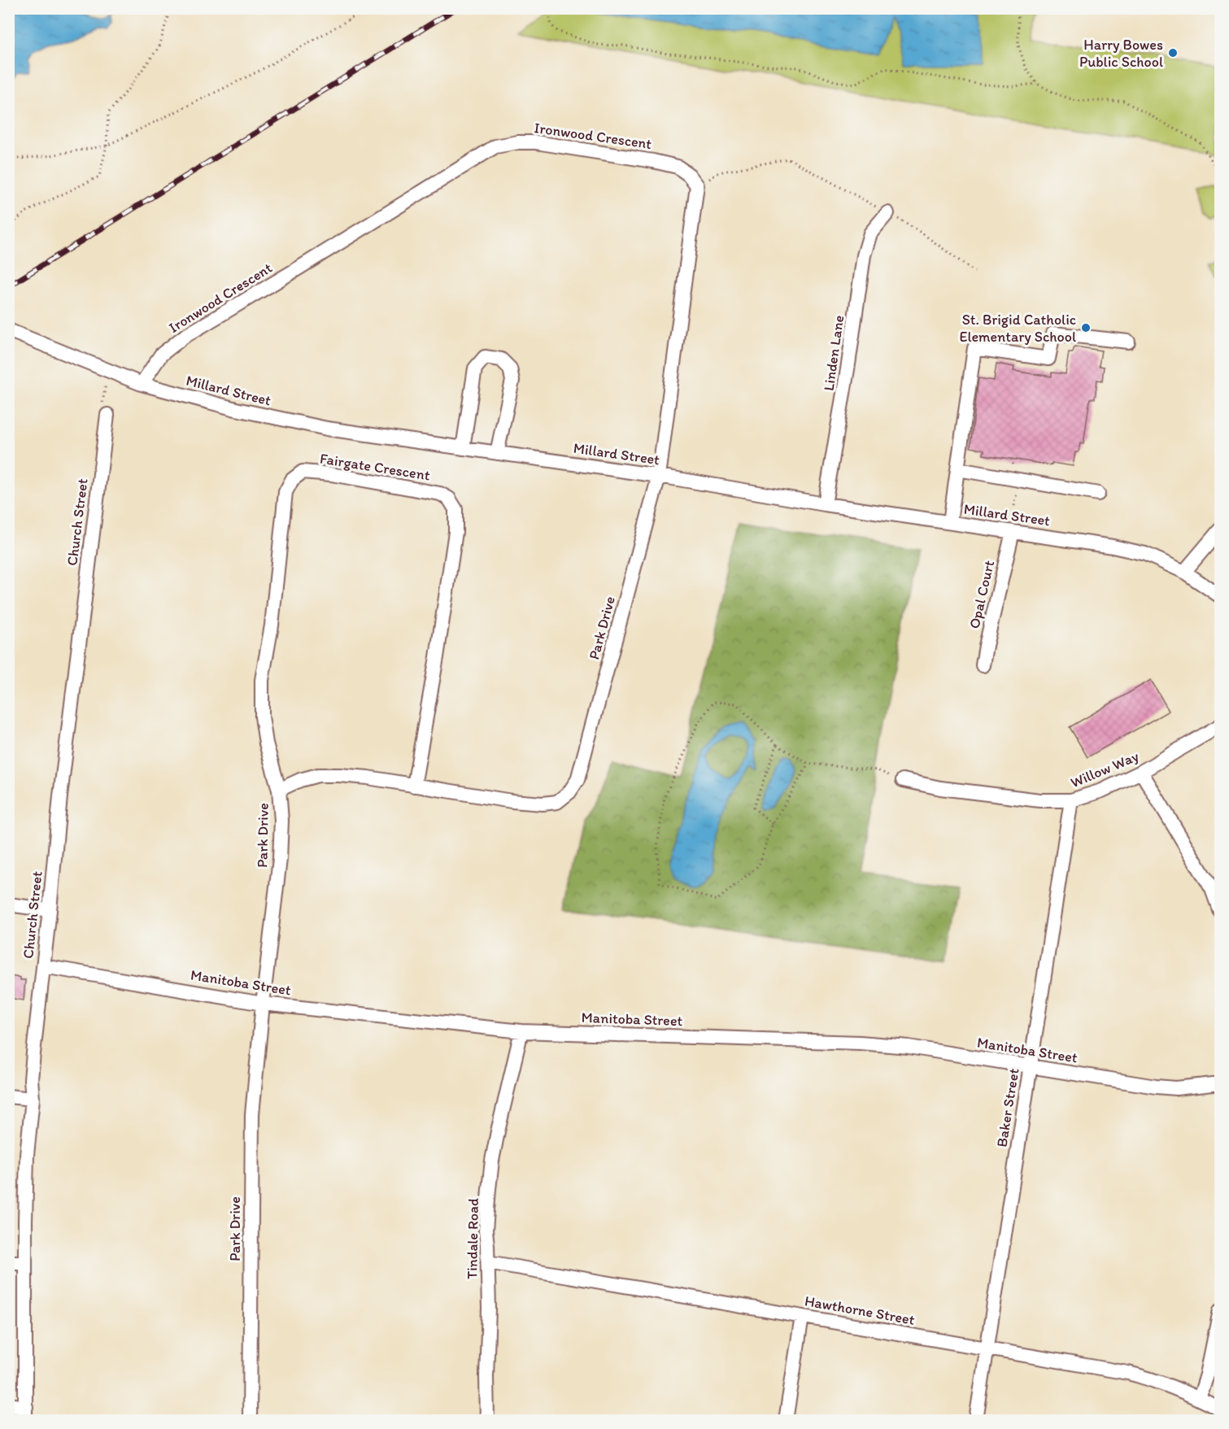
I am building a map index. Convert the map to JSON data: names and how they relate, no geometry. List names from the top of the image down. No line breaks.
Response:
{"streets":{"street":["Ironwood Crescent","Linden Lane","Millard Street","Fairgate Crescent","Church Street","Opal Court","Park Drive","Willow Way","Manitoba Street","Baker Street","Tindale Road","Hawthorne Street"]},"crossings":[["Ironwood Crescent","Millard Street"],["Linden Lane","Millard Street"],["Millard Street","Opal Court"],["Millard Street","Park Drive"],["Fairgate Crescent","Park Drive"],["Church Street","Manitoba Street"],["Park Drive","Manitoba Street"],["Willow Way","Baker Street"],["Manitoba Street","Baker Street"],["Manitoba Street","Tindale Road"],["Baker Street","Hawthorne Street"],["Tindale Road","Hawthorne Street"]],"places":["Harry Bowes Public School","St. Brigid Catholic Elementary School"]}
